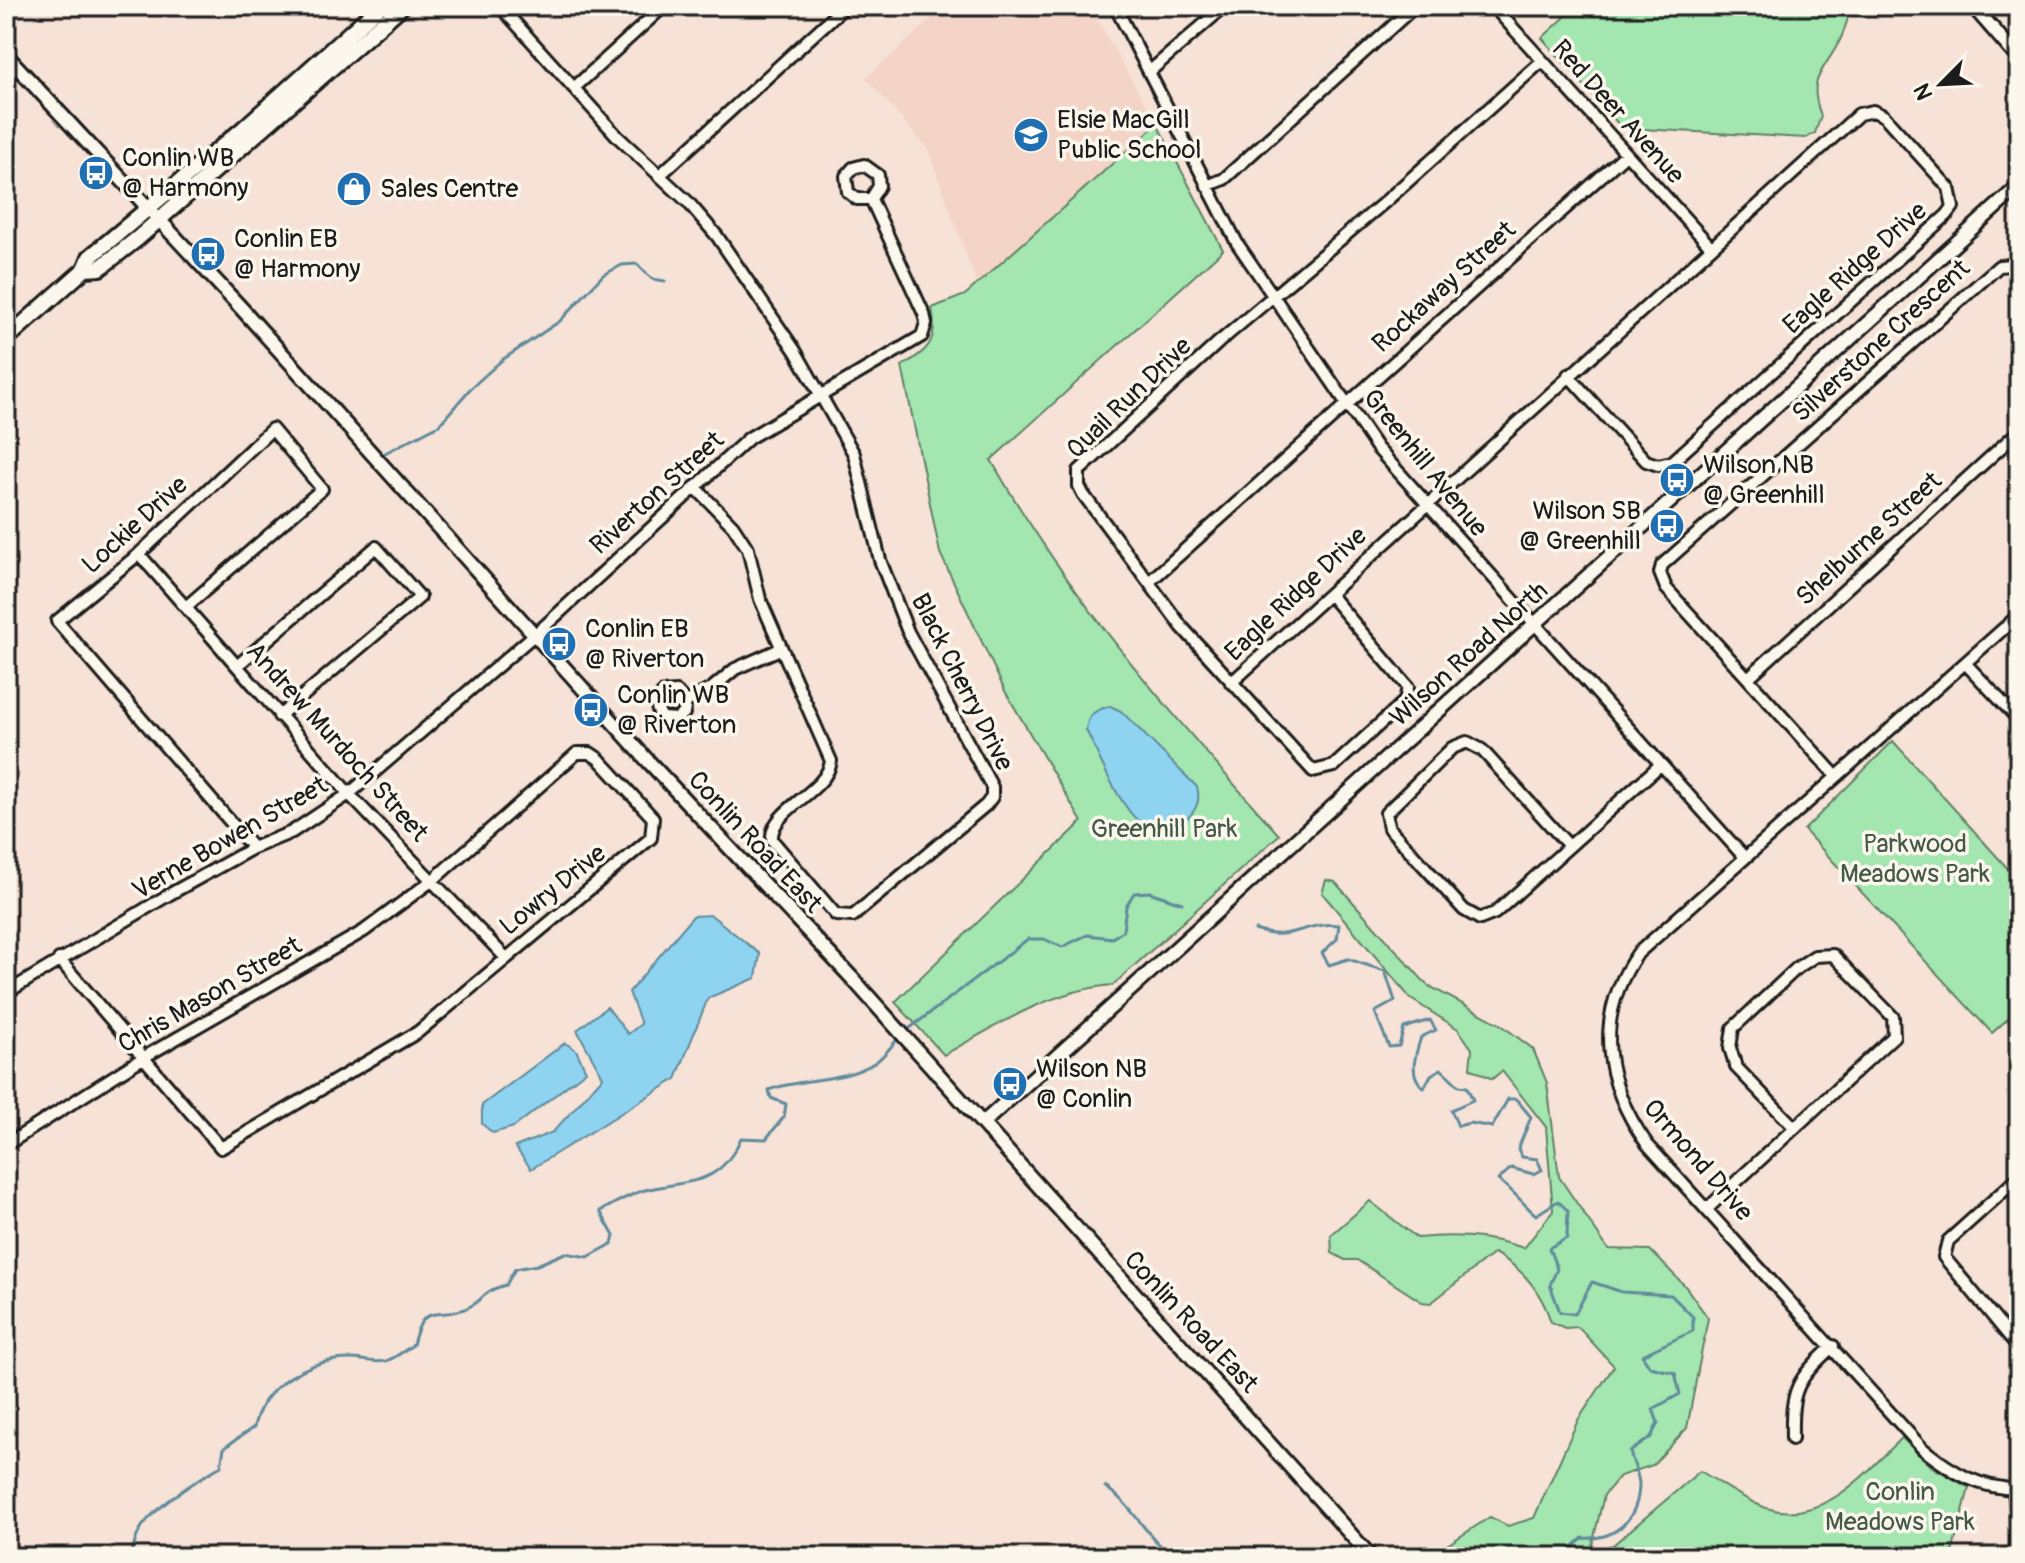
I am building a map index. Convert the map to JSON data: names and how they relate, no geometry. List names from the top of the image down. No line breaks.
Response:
{"streets":{"street":["Red Deer Avenue","Eagle Ridge Drive","Rockaway Street","Silverstone Crescent","Quail Run Drive","Greenhill Avenue","Riverton Street","Lockie Drive","Shelburne Street","Wilson Road North","Black Cherry Drive","Andrew Murdoch Street","Verne Bowen Street","Conlin Road East","Lowry Drive","Chris Mason Street","Ormond Drive"]},"crossings":[["Red Deer Avenue","Eagle Ridge Drive"],["Red Deer Avenue","Rockaway Street"],["Red Deer Avenue","Quail Run Drive"],["Eagle Ridge Drive","Quail Run Drive"],["Eagle Ridge Drive","Greenhill Avenue"],["Rockaway Street","Quail Run Drive"],["Rockaway Street","Greenhill Avenue"],["Silverstone Crescent","Shelburne Street"],["Silverstone Crescent","Ormond Drive"],["Quail Run Drive","Greenhill Avenue"],["Greenhill Avenue","Wilson Road North"],["Greenhill Avenue","Ormond Drive"],["Riverton Street","Black Cherry Drive"],["Riverton Street","Verne Bowen Street"],["Riverton Street","Conlin Road East"],["Lockie Drive","Andrew Murdoch Street"],["Lockie Drive","Verne Bowen Street"],["Wilson Road North","Conlin Road East"],["Andrew Murdoch Street","Verne Bowen Street"],["Andrew Murdoch Street","Lowry Drive"],["Andrew Murdoch Street","Chris Mason Street"],["Verne Bowen Street","Conlin Road East"],["Lowry Drive","Chris Mason Street"]],"parks":["Greenhill Park","Parkwood Meadows Park","Conlin Meadows Park"],"places":{"school or university":["Elsie MacGill Public School"],"bus stop":["Conlin WB @ Harmony","Conlin EB @ Harmony","Wilson NB @ Greenhill","Wilson SB @ Greenhill","Conlin EB @ Riverton","Conlin WB @ Riverton","Wilson NB @ Conlin"],"shop":["Sales Centre"]},"north":"bottom left"}
